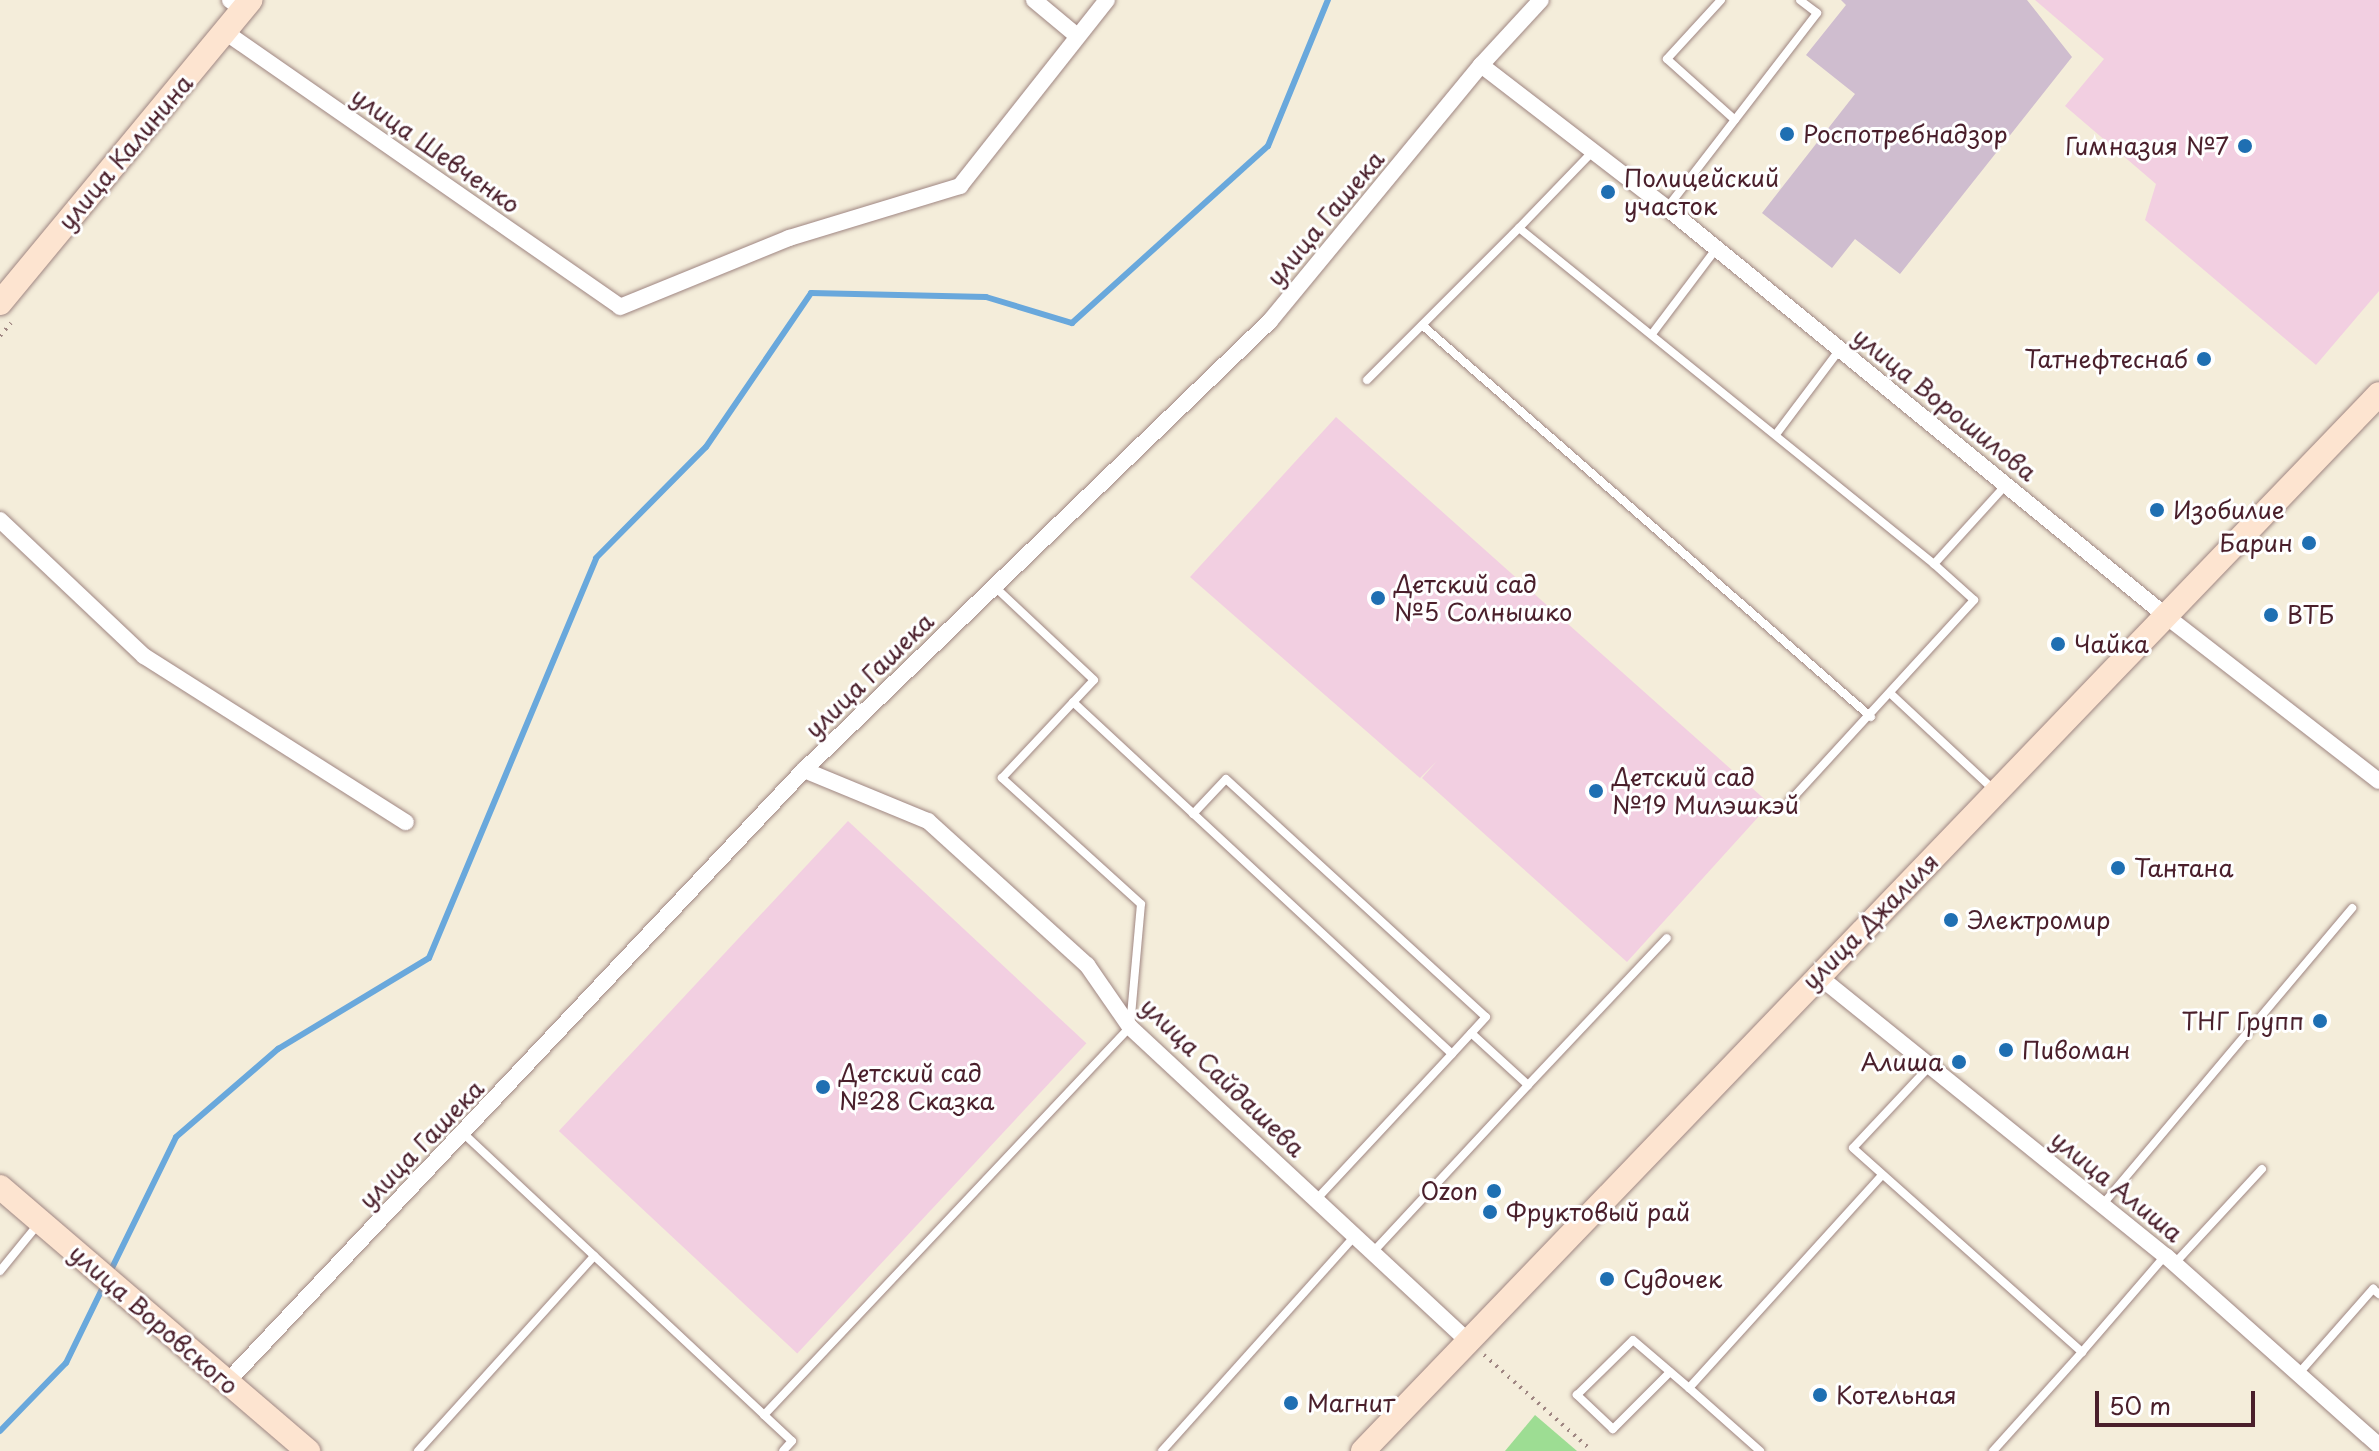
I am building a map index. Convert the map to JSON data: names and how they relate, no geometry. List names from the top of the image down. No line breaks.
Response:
{"streets":{"main road":["улица Калинина","улица Джалиля","улица Воровского"],"street":["улица Шевченко","улица Гашека","улица Ворошилова","улица Сайдашева","улица Алиша"]},"crossings":[["улица Шевченко","улица Калинина"],["улица Гашека","улица Ворошилова"],["улица Гашека","улица Сайдашева"],["улица Гашека","улица Воровского"],["улица Ворошилова","улица Джалиля"],["улица Джалиля","улица Сайдашева"],["улица Джалиля","улица Алиша"]],"places":["Роспотребнадзор","Гимназия №7","Полицейский участок","Татнефтеснаб","Изобилие","Барин","Детский сад №5 Солнышко","ВТБ","Чайка","Детский сад №19 Милэшкэй","Тантана","Электромир","ТНГ Групп","Пивоман","Алиша","Детский сад №28 Сказка","Ozon","Фруктовый рай","Судочек","Котельная","Магнит"],"scale_bar":"50 m"}
